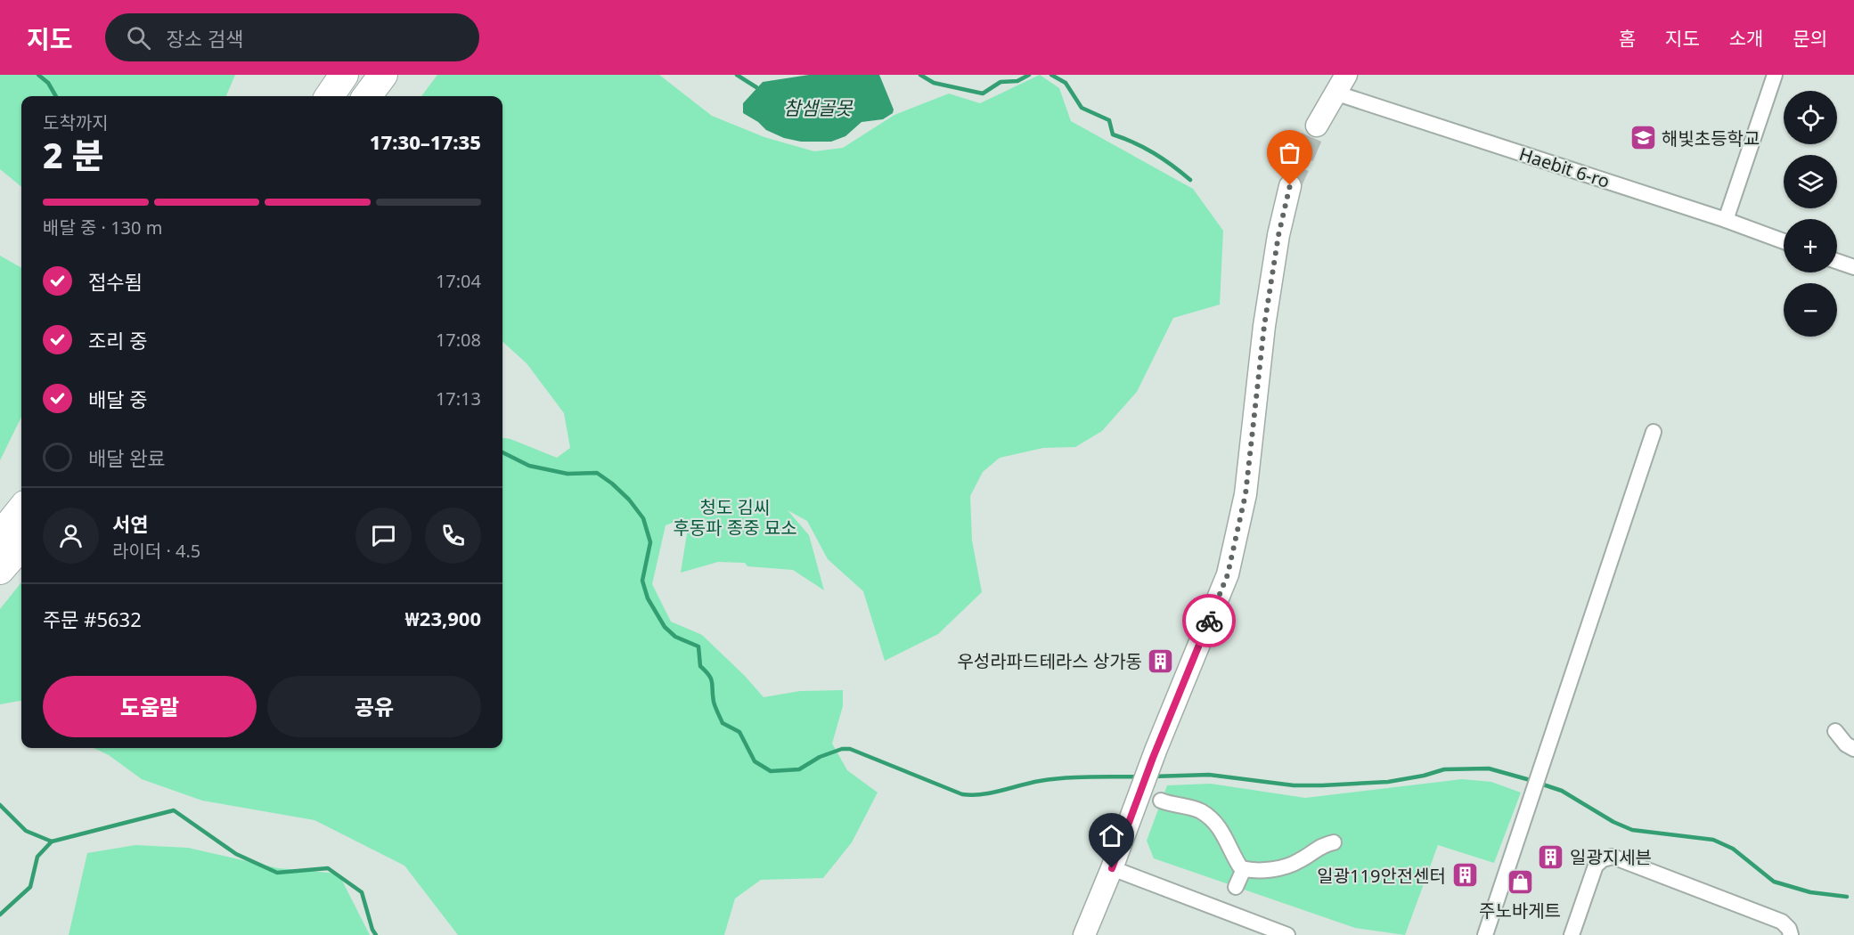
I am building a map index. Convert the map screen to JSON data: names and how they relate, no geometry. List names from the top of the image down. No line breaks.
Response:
{"streets":{"street":["Haebit 6-ro"]},"water":["참샘골못"],"parks":["청도 김씨 후동파 종중 묘소"],"places":{"school or university":["해빛초등학교"],"building":["우성라파드테라스 상가동","일광지세븐","일광119안전센터"],"shop":["주노바게트"]},"page":{"header":"지도","search":"장소 검색","nav":["홈","지도","소개","문의"],"map_buttons":["+","−"],"heading":["2 분","도착까지","17:30–17:35"],"panel":["서연","라이더 · 4.5","주문 #5632","₩23,900"],"bar":"배달 중 · 130 m","list":[["접수됨","17:04"],["조리 중","17:08"],["배달 중","17:13"],"배달 완료"],"buttons":["도움말","공유"]}}
